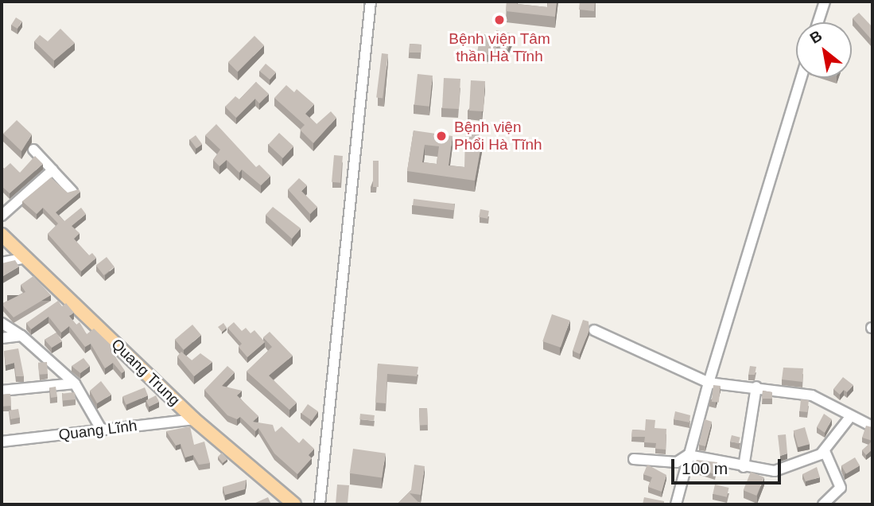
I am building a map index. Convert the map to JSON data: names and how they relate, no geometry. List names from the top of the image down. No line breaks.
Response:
{"streets":{"main road":["Quang Trung"],"street":["Quang Lĩnh"]},"crossings":[["Quang Trung","Quang Lĩnh"]],"places":["Bệnh viện Tâm thần Hà Tĩnh","Bệnh viện Phổi Hà Tĩnh"],"scale_bar":"100 m","north":"top left"}
